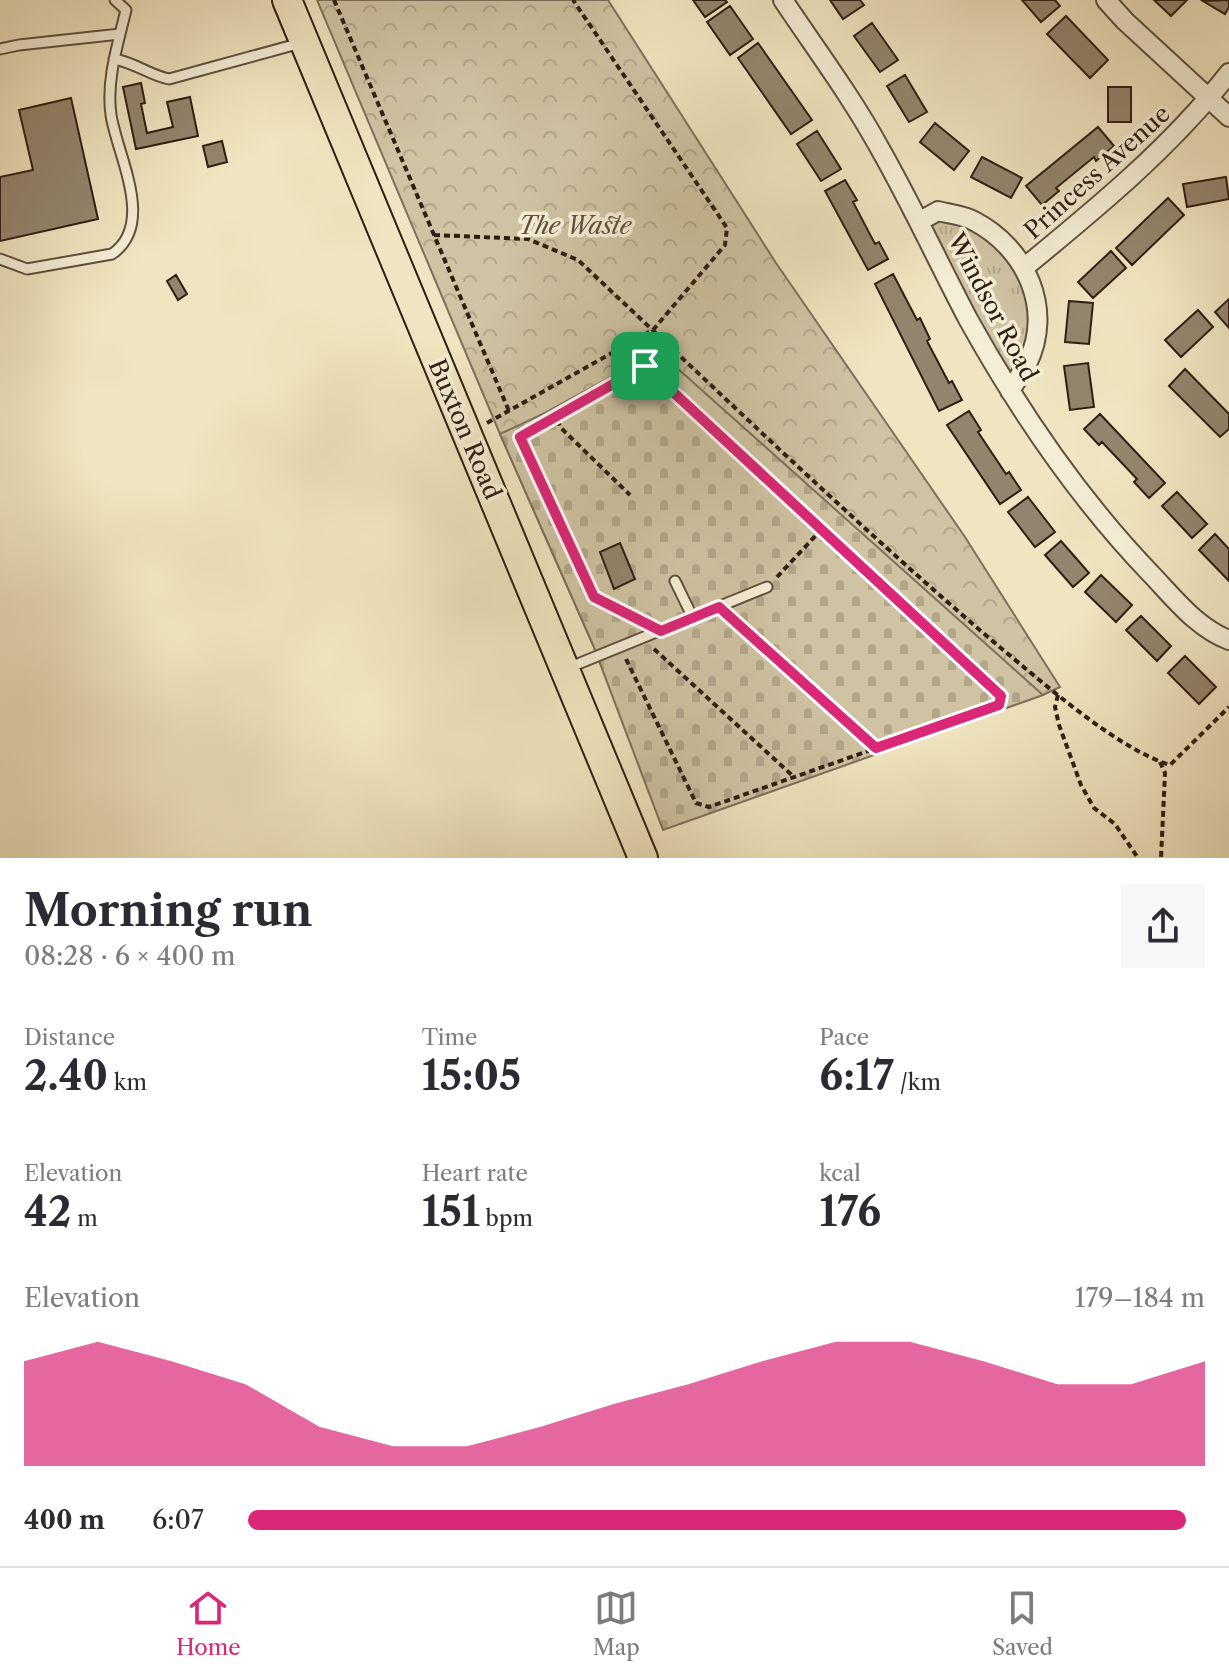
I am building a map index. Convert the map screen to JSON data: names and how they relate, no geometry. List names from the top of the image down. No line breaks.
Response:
{"streets":{"highway":["Buxton Road"],"street":["Princess Avenue","Windsor Road"]},"parks":["The Waste"],"page":{"heading":["Morning run","08:28 · 6 × 400 m"],"stats":[["Distance","2.40 km"],["Time","15:05"],["Pace","6:17 /km"],["Elevation","42 m"],["Heart rate","151 bpm"],["kcal","176"]],"chart":["Elevation","179–184 m"],"list":[{"name":"400 m","note":"6:07"}],"tabs":["Home","Map","Saved"]}}
